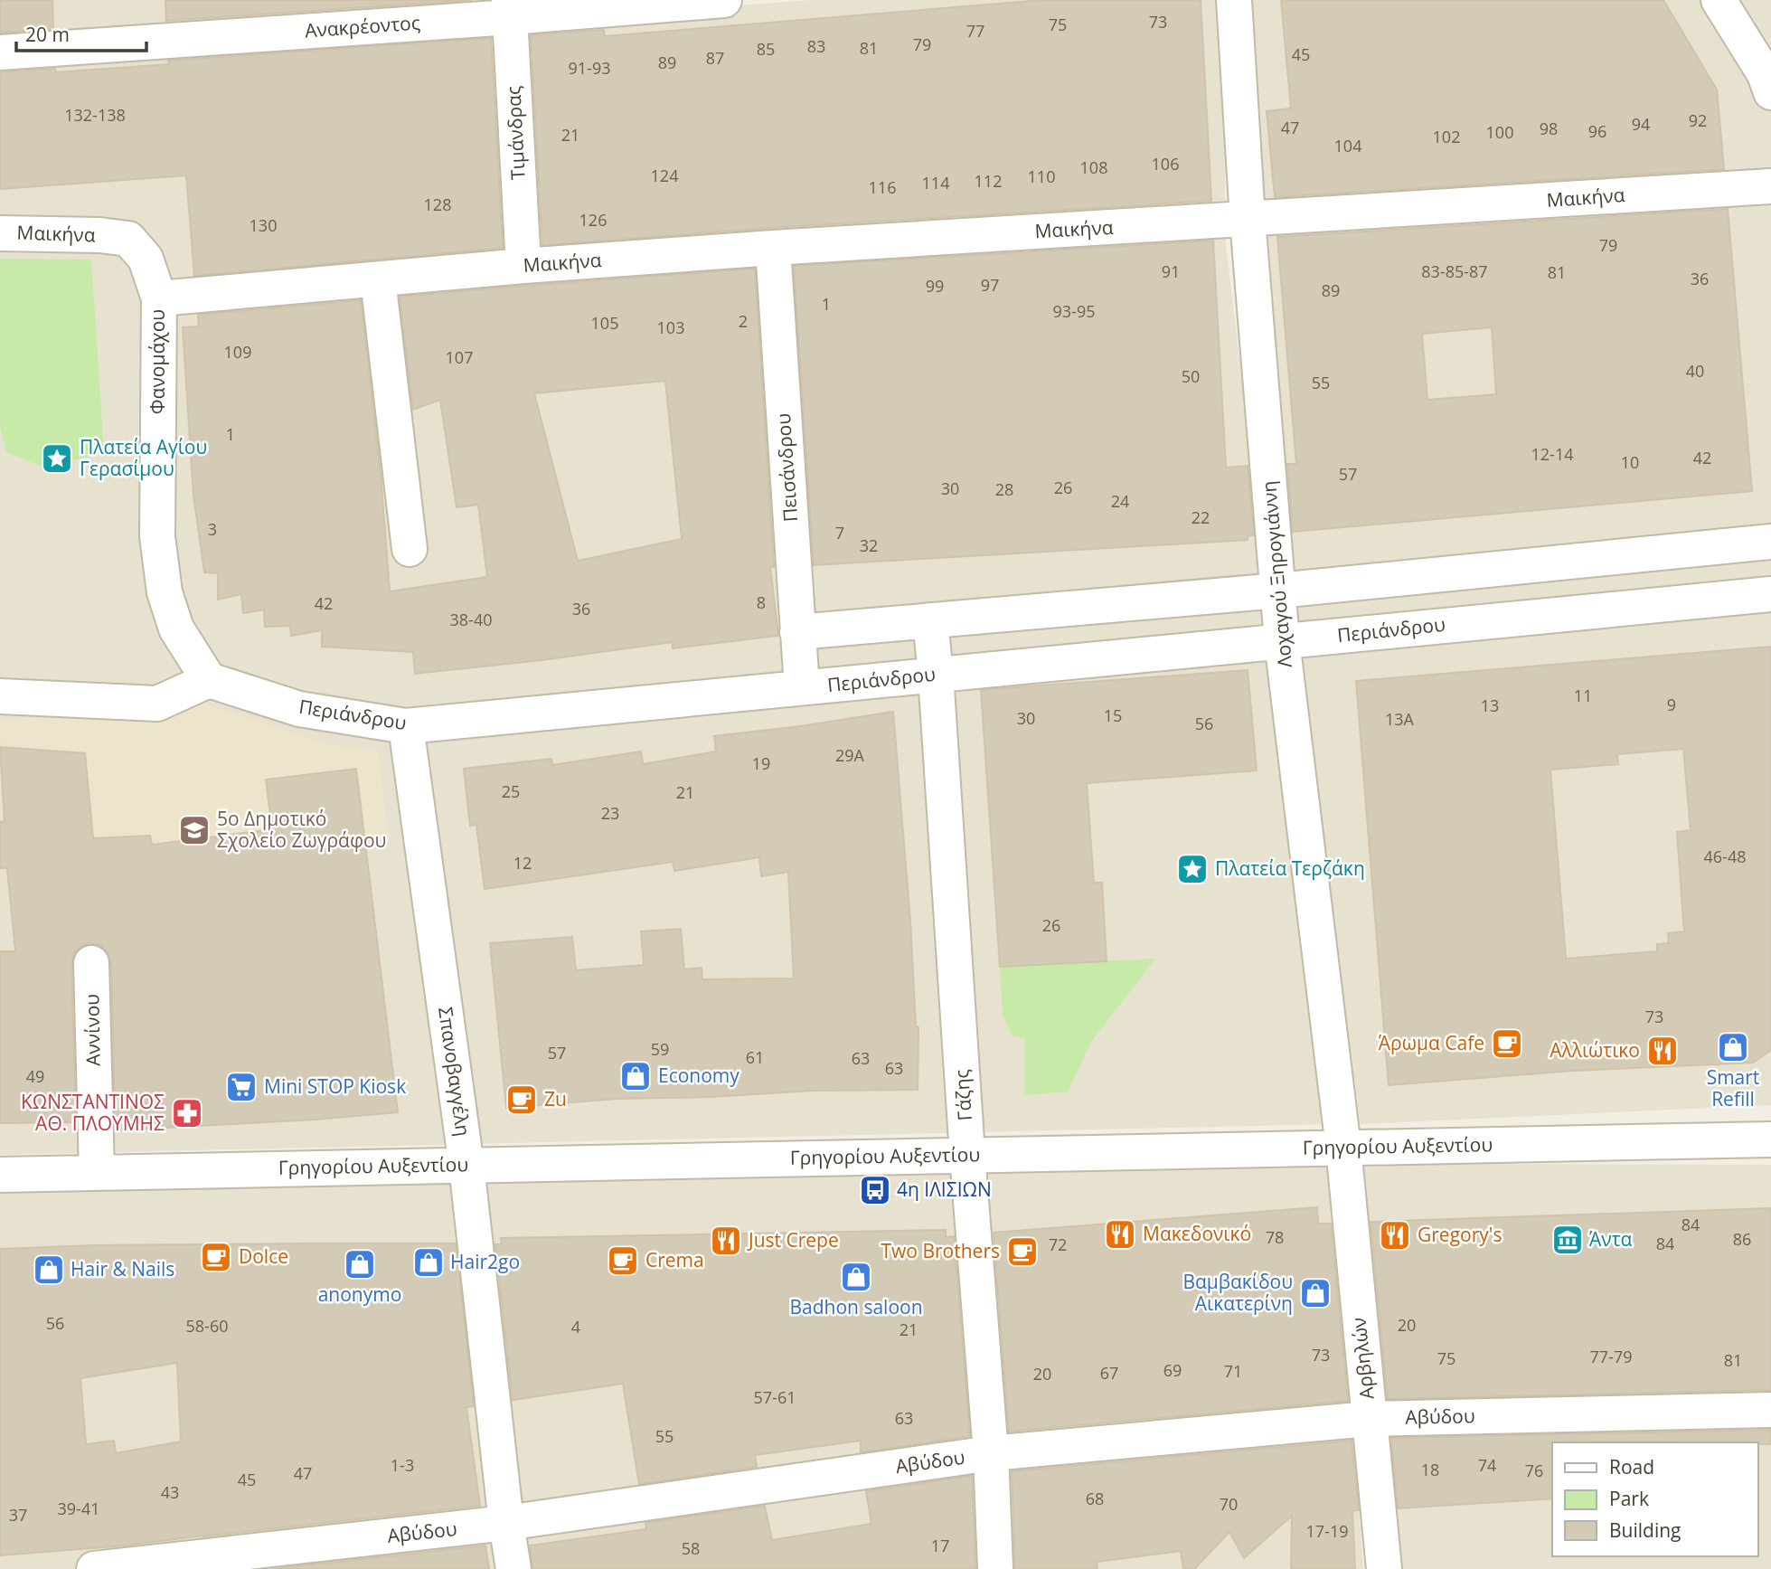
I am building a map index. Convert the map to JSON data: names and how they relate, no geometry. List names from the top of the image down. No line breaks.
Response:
{"streets":{"street":["Ανακρέοντος","Τιμάνδρας","Μαικήνα","Φανομάχου","Πεισάνδρου","Λοχαγού Ξηρογιάννη","Περιάνδρου","Αννίνου","Σπανοβαγγέλη","Γάζης","Γρηγορίου Αυξεντίου","Αρβηλών","Αβύδου"]},"crossings":[["Ανακρέοντος","Τιμάνδρας"],["Τιμάνδρας","Μαικήνα"],["Μαικήνα","Φανομάχου"],["Μαικήνα","Πεισάνδρου"],["Μαικήνα","Λοχαγού Ξηρογιάννη"],["Φανομάχου","Περιάνδρου"],["Πεισάνδρου","Περιάνδρου"],["Λοχαγού Ξηρογιάννη","Περιάνδρου"],["Λοχαγού Ξηρογιάννη","Γρηγορίου Αυξεντίου"],["Λοχαγού Ξηρογιάννη","Αρβηλών"],["Περιάνδρου","Σπανοβαγγέλη"],["Περιάνδρου","Γάζης"],["Αννίνου","Γρηγορίου Αυξεντίου"],["Σπανοβαγγέλη","Γρηγορίου Αυξεντίου"],["Σπανοβαγγέλη","Αβύδου"],["Γάζης","Γρηγορίου Αυξεντίου"],["Γάζης","Αβύδου"],["Γρηγορίου Αυξεντίου","Αρβηλών"],["Αρβηλών","Αβύδου"]],"places":{"place":["Πλατεία Αγίου Γερασίμου","Πλατεία Τερζάκη"],"school or university":["5ο Δημοτικό Σχολείο Ζωγράφου"],"cafe":["Άρωμα Cafe","Zu","Two Brothers","Dolce","Crema"],"shop":["Smart Refill","Economy","Hair2go","anonymo","Hair & Nails","Badhon saloon","Βαμβακίδου Αικατερίνη"],"restaurant":["Αλλιώτικο","Μακεδονικό","Gregory's","Just Crepe"],"supermarket":["Mini STOP Kiosk"],"pharmacy":["ΚΩΝΣΤΑΝΤΙΝΟΣ ΑΘ. ΠΛΟΥΜΗΣ"],"bus stop":["4η ΙΛΙΣΙΩΝ"],"museum":["Άντα"]},"house_numbers":["73","75","77","79","83","81","85","45","87","89","91-93","132-138","92","94","47","98","96","100","21","102","104","106","108","124","110","112","114","116","128","126","130","79","91","83-85-87","81","36","97","99","89","1","93-95","2","105","103","109","107","40","50","55","1","12-14","42","10","57","26","30","28","24","22","3","7","32","8","42","36","38-40","11","9","13","15","30","13A","56","29A","19","25","21","23","46-48","12","26","73","59","57","61","63","63","49","84","78","86","84","72","56","20","58-60","4","21","73","77-79","75","81","69","71","67","20","57-61","63","55","1-3","74","18","76","47","45","43","68","70","39-41","37","17-19","17","58"],"legend":["Road","Park","Building"],"scale_bar":"20 m"}
